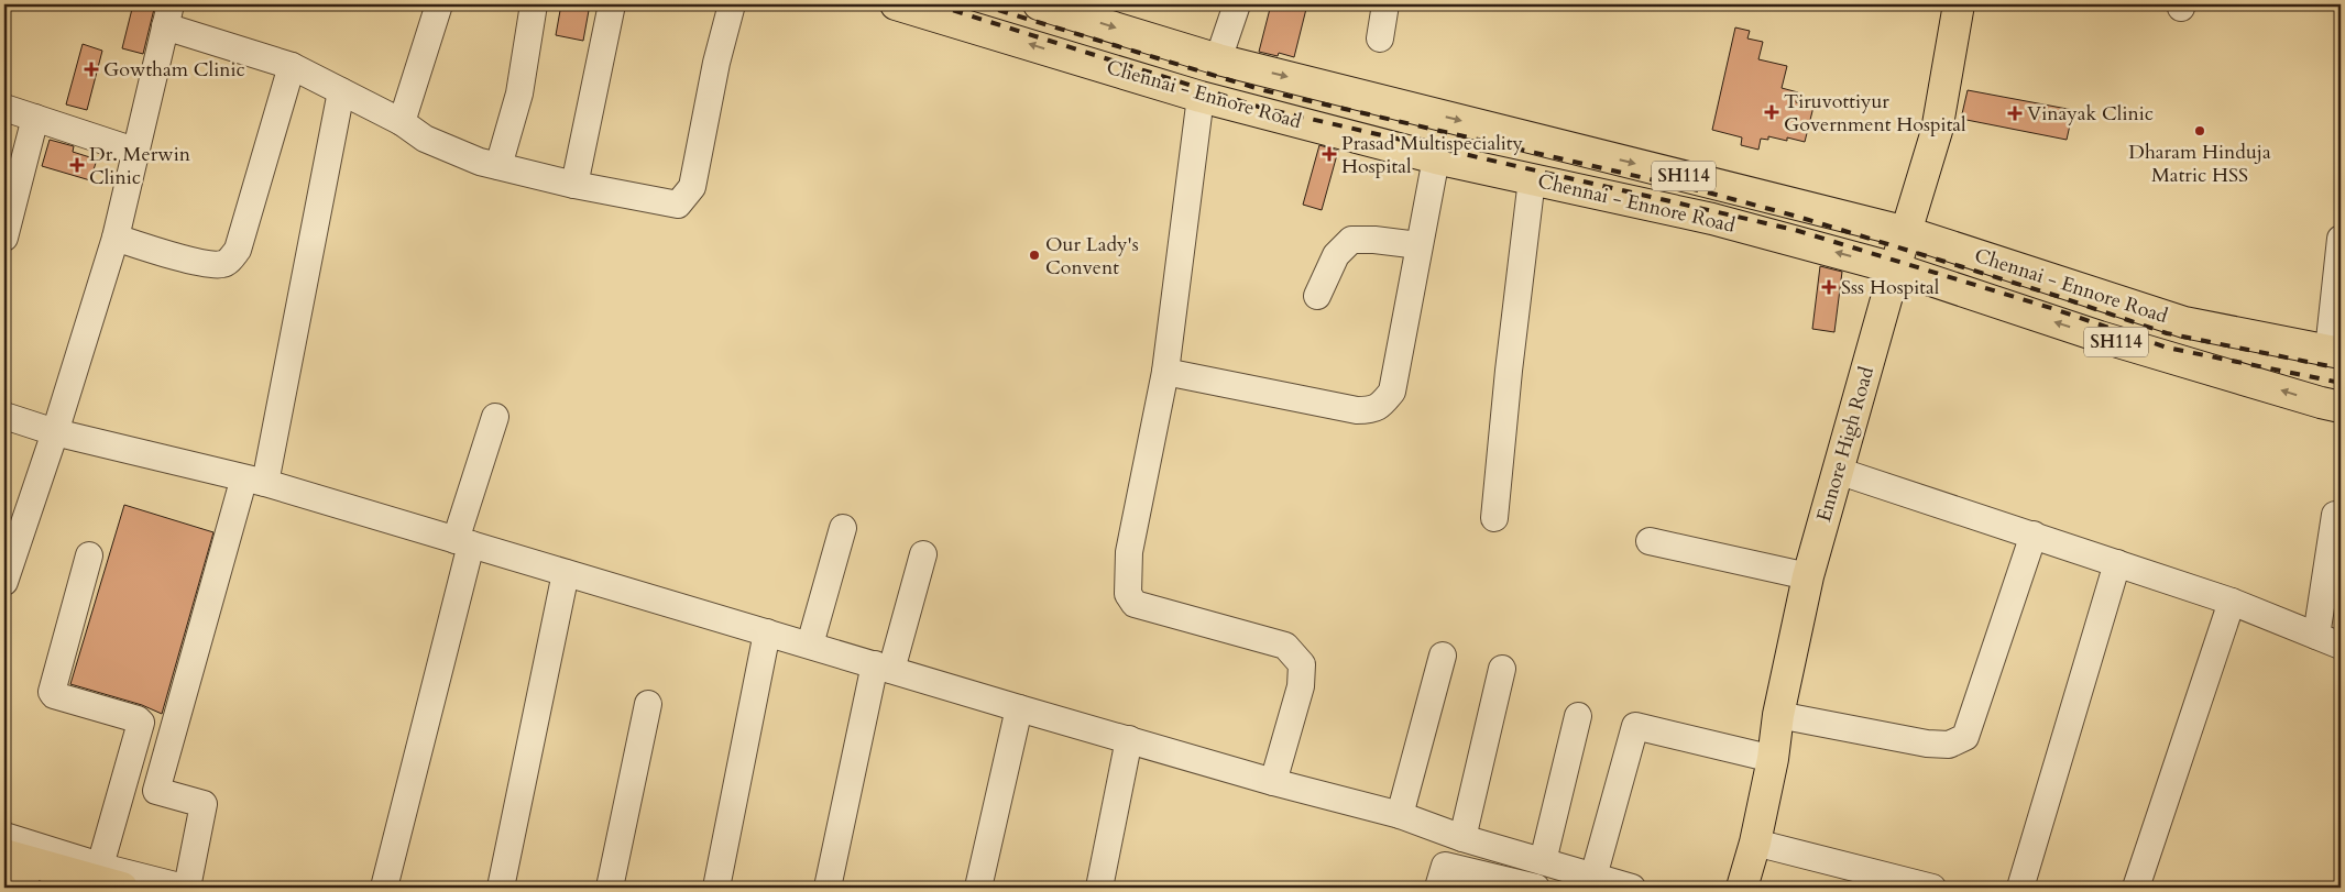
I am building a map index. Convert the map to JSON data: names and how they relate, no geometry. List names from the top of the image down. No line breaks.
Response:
{"streets":{"main road":["Chennai - Ennore Road","SH114","Ennore High Road"]},"crossings":[["Chennai - Ennore Road","Ennore High Road"]],"places":{"health":["Gowtham Clinic","Tiruvottiyur Government Hospital","Vinayak Clinic","Prasad Multispeciality Hospital","Dr. Merwin Clinic","Sss Hospital"],"other":["Dharam Hinduja Matric HSS","Our Lady's Convent"]}}
